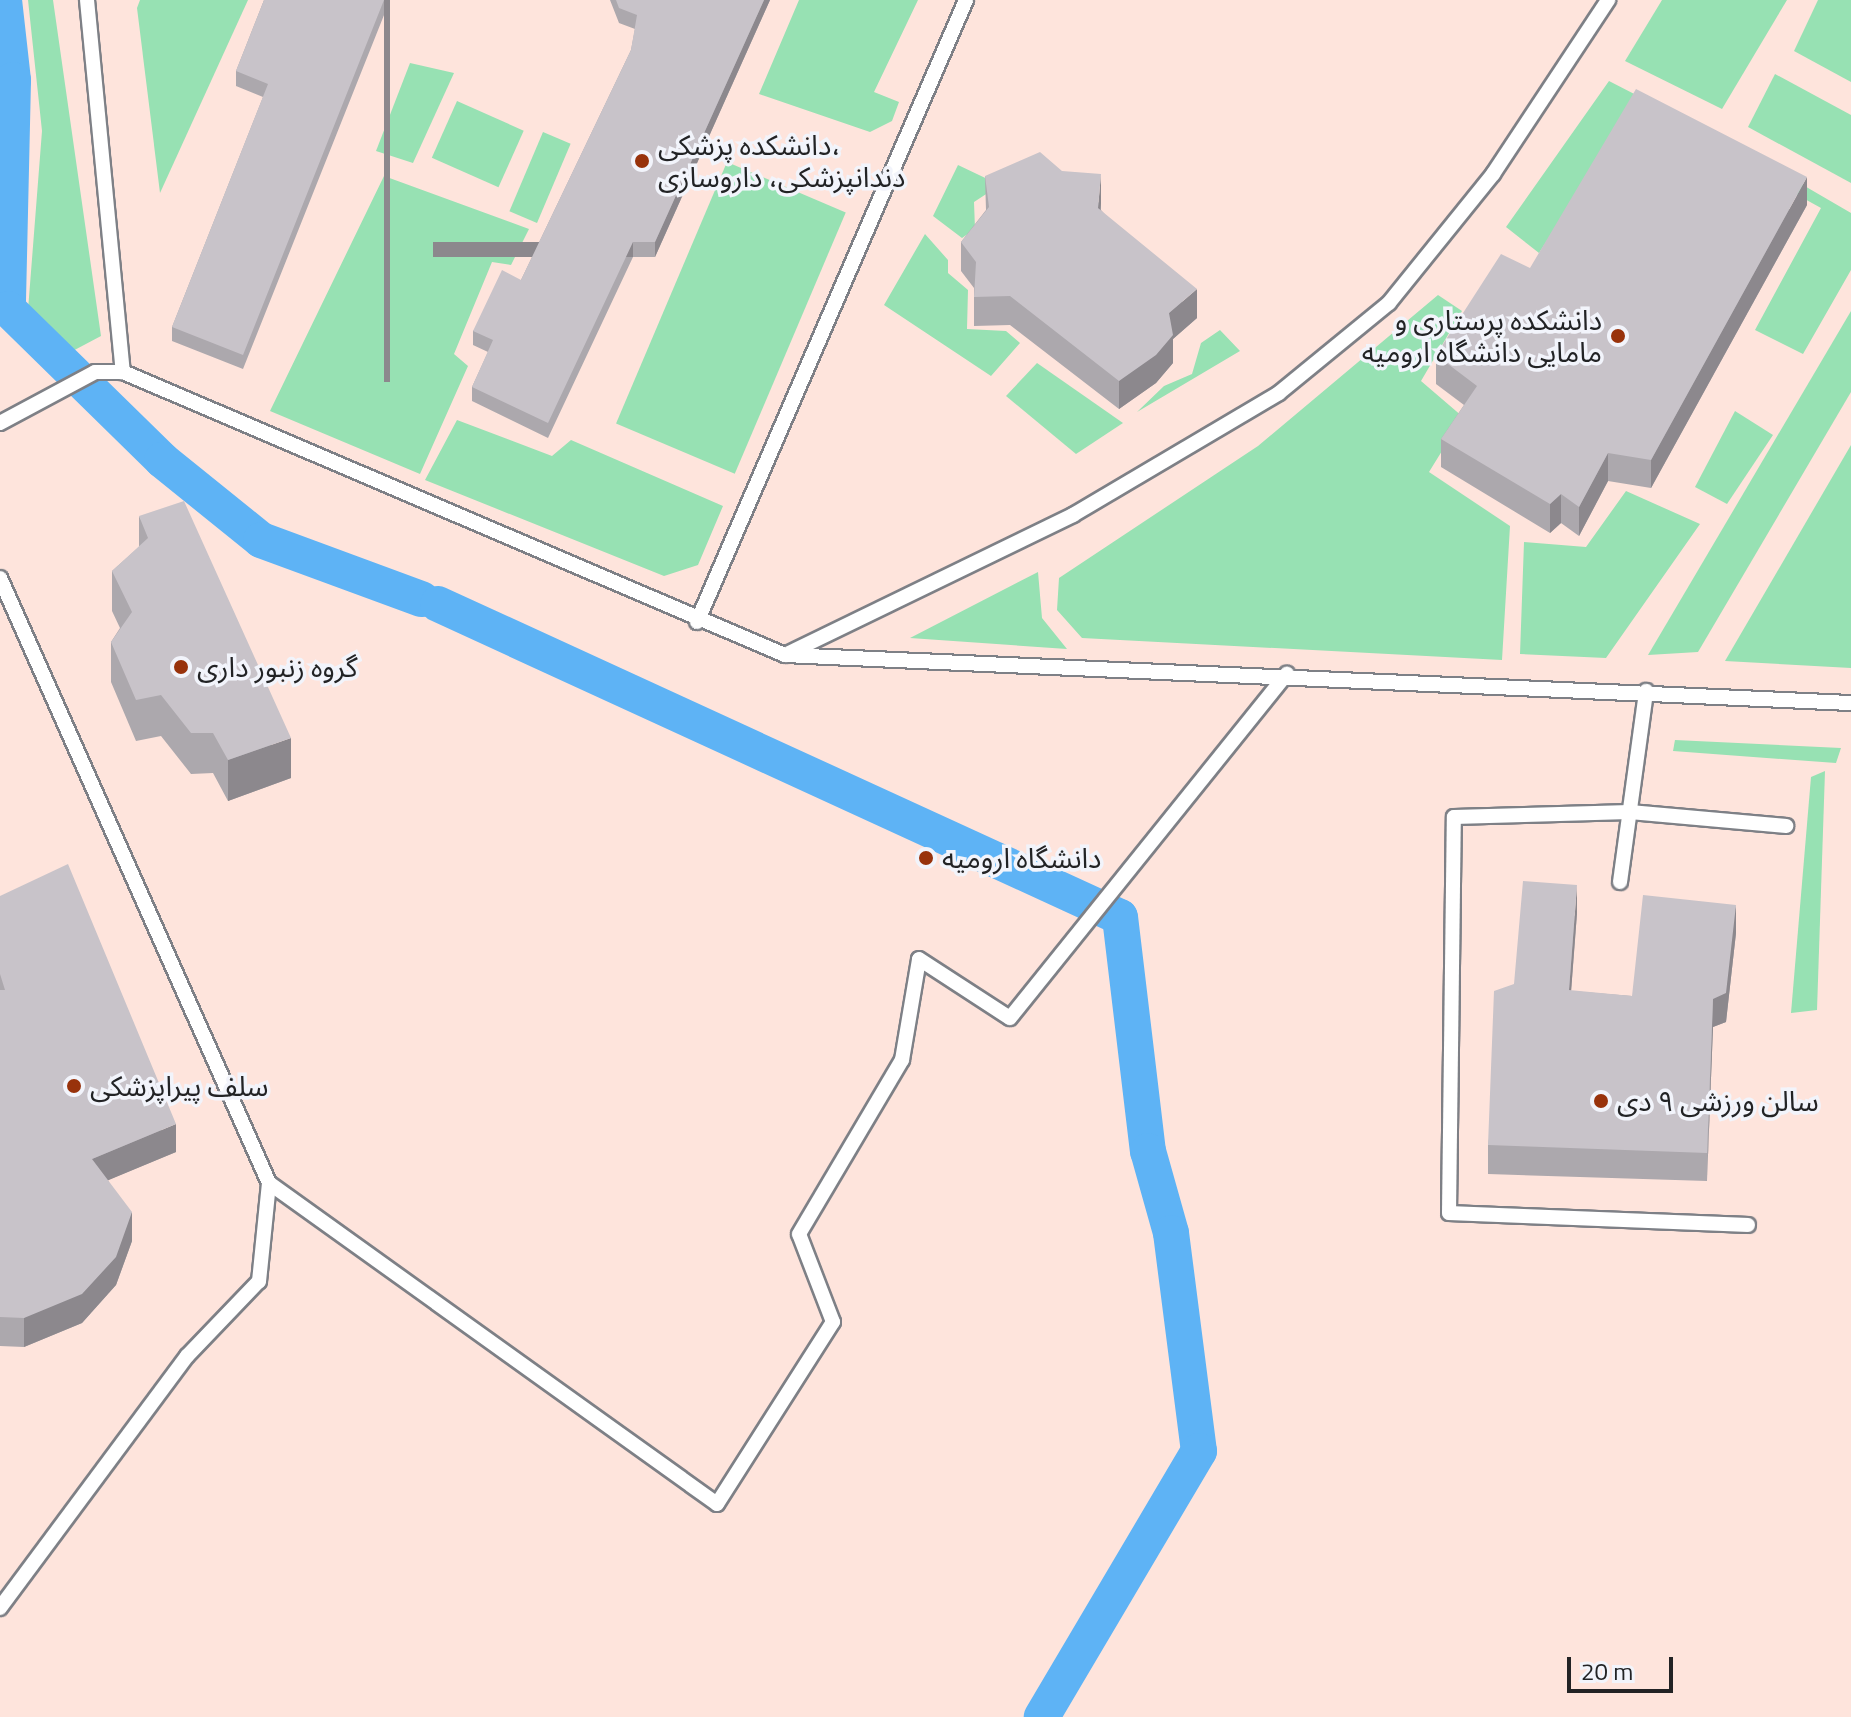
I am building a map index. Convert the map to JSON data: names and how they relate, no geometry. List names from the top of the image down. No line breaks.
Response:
{"places":["دانشکده پزشکی، دندانپزشکی، داروسازی","دانشکده پرستاری و مامایی دانشگاه ارومیه","گروه زنبور داری","دانشگاه ارومیه","سلف پیراپزشکی","سالن ورزشی ۹ دی"],"scale_bar":"20 m"}
